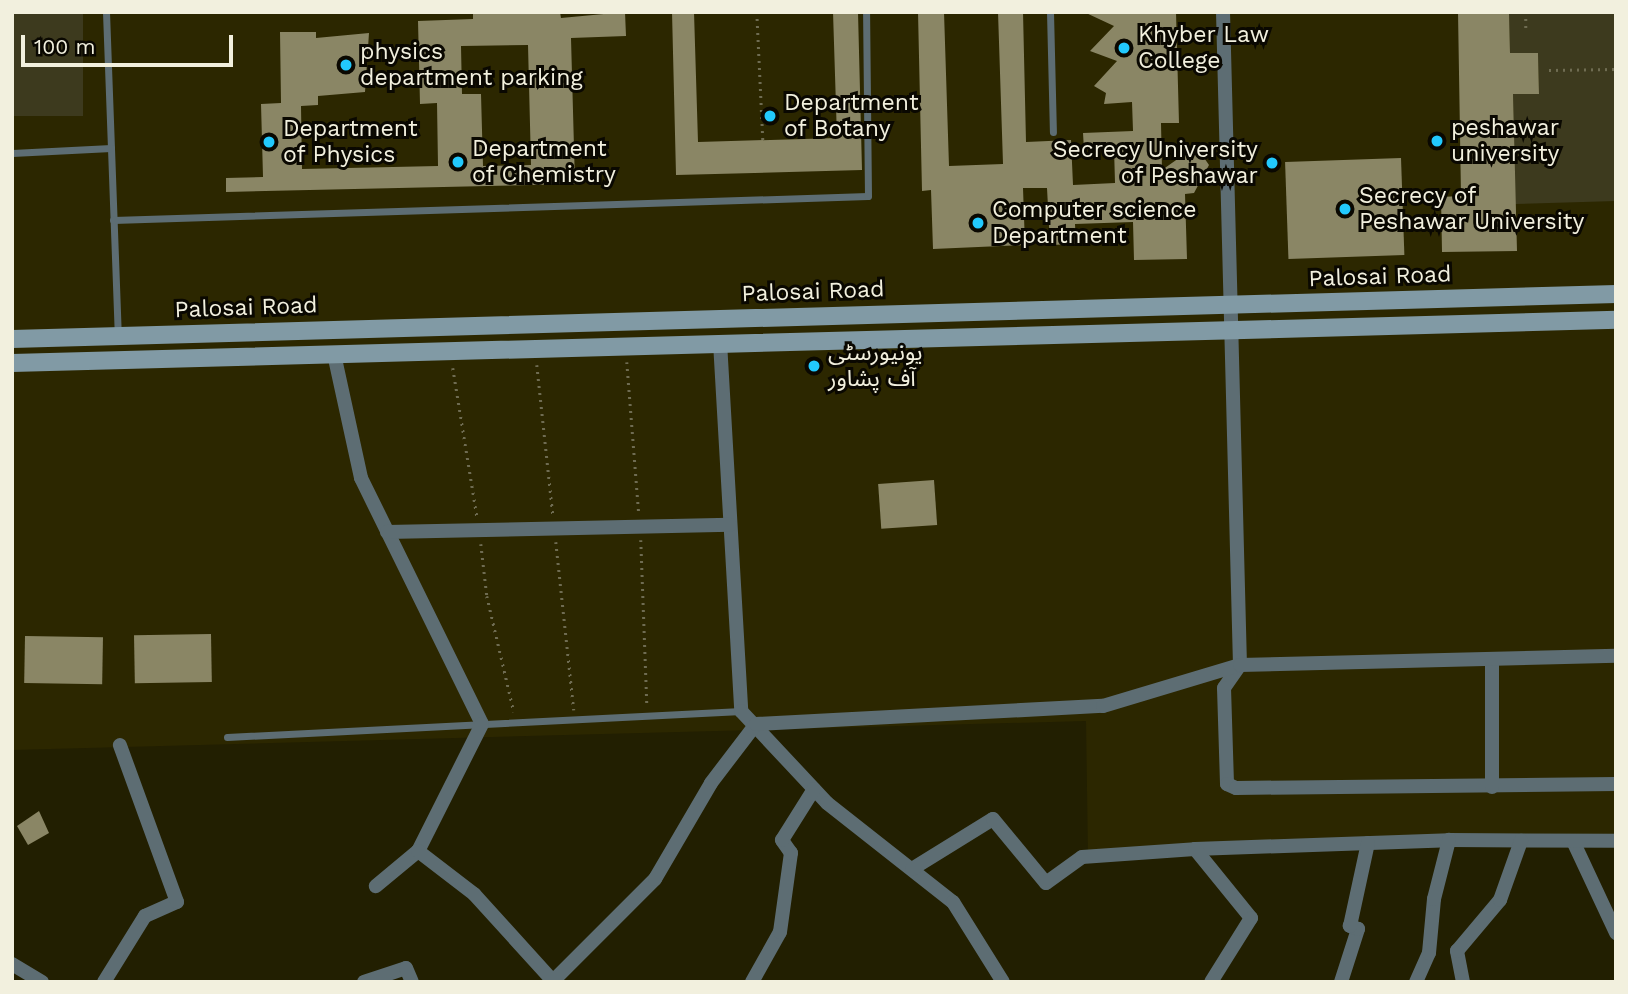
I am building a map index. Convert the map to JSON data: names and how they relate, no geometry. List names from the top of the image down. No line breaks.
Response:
{"streets":{"street":["Palosai Road"]},"places":["Khyber Law College","physics department parking","Department of Botany","peshawar university","Department of Physics","Department of Chemistry","Secrecy University of Peshawar","Secrecy of Peshawar University","Computer science Department","یونیورسٹی آف پشاور"],"scale_bar":"100 m"}
